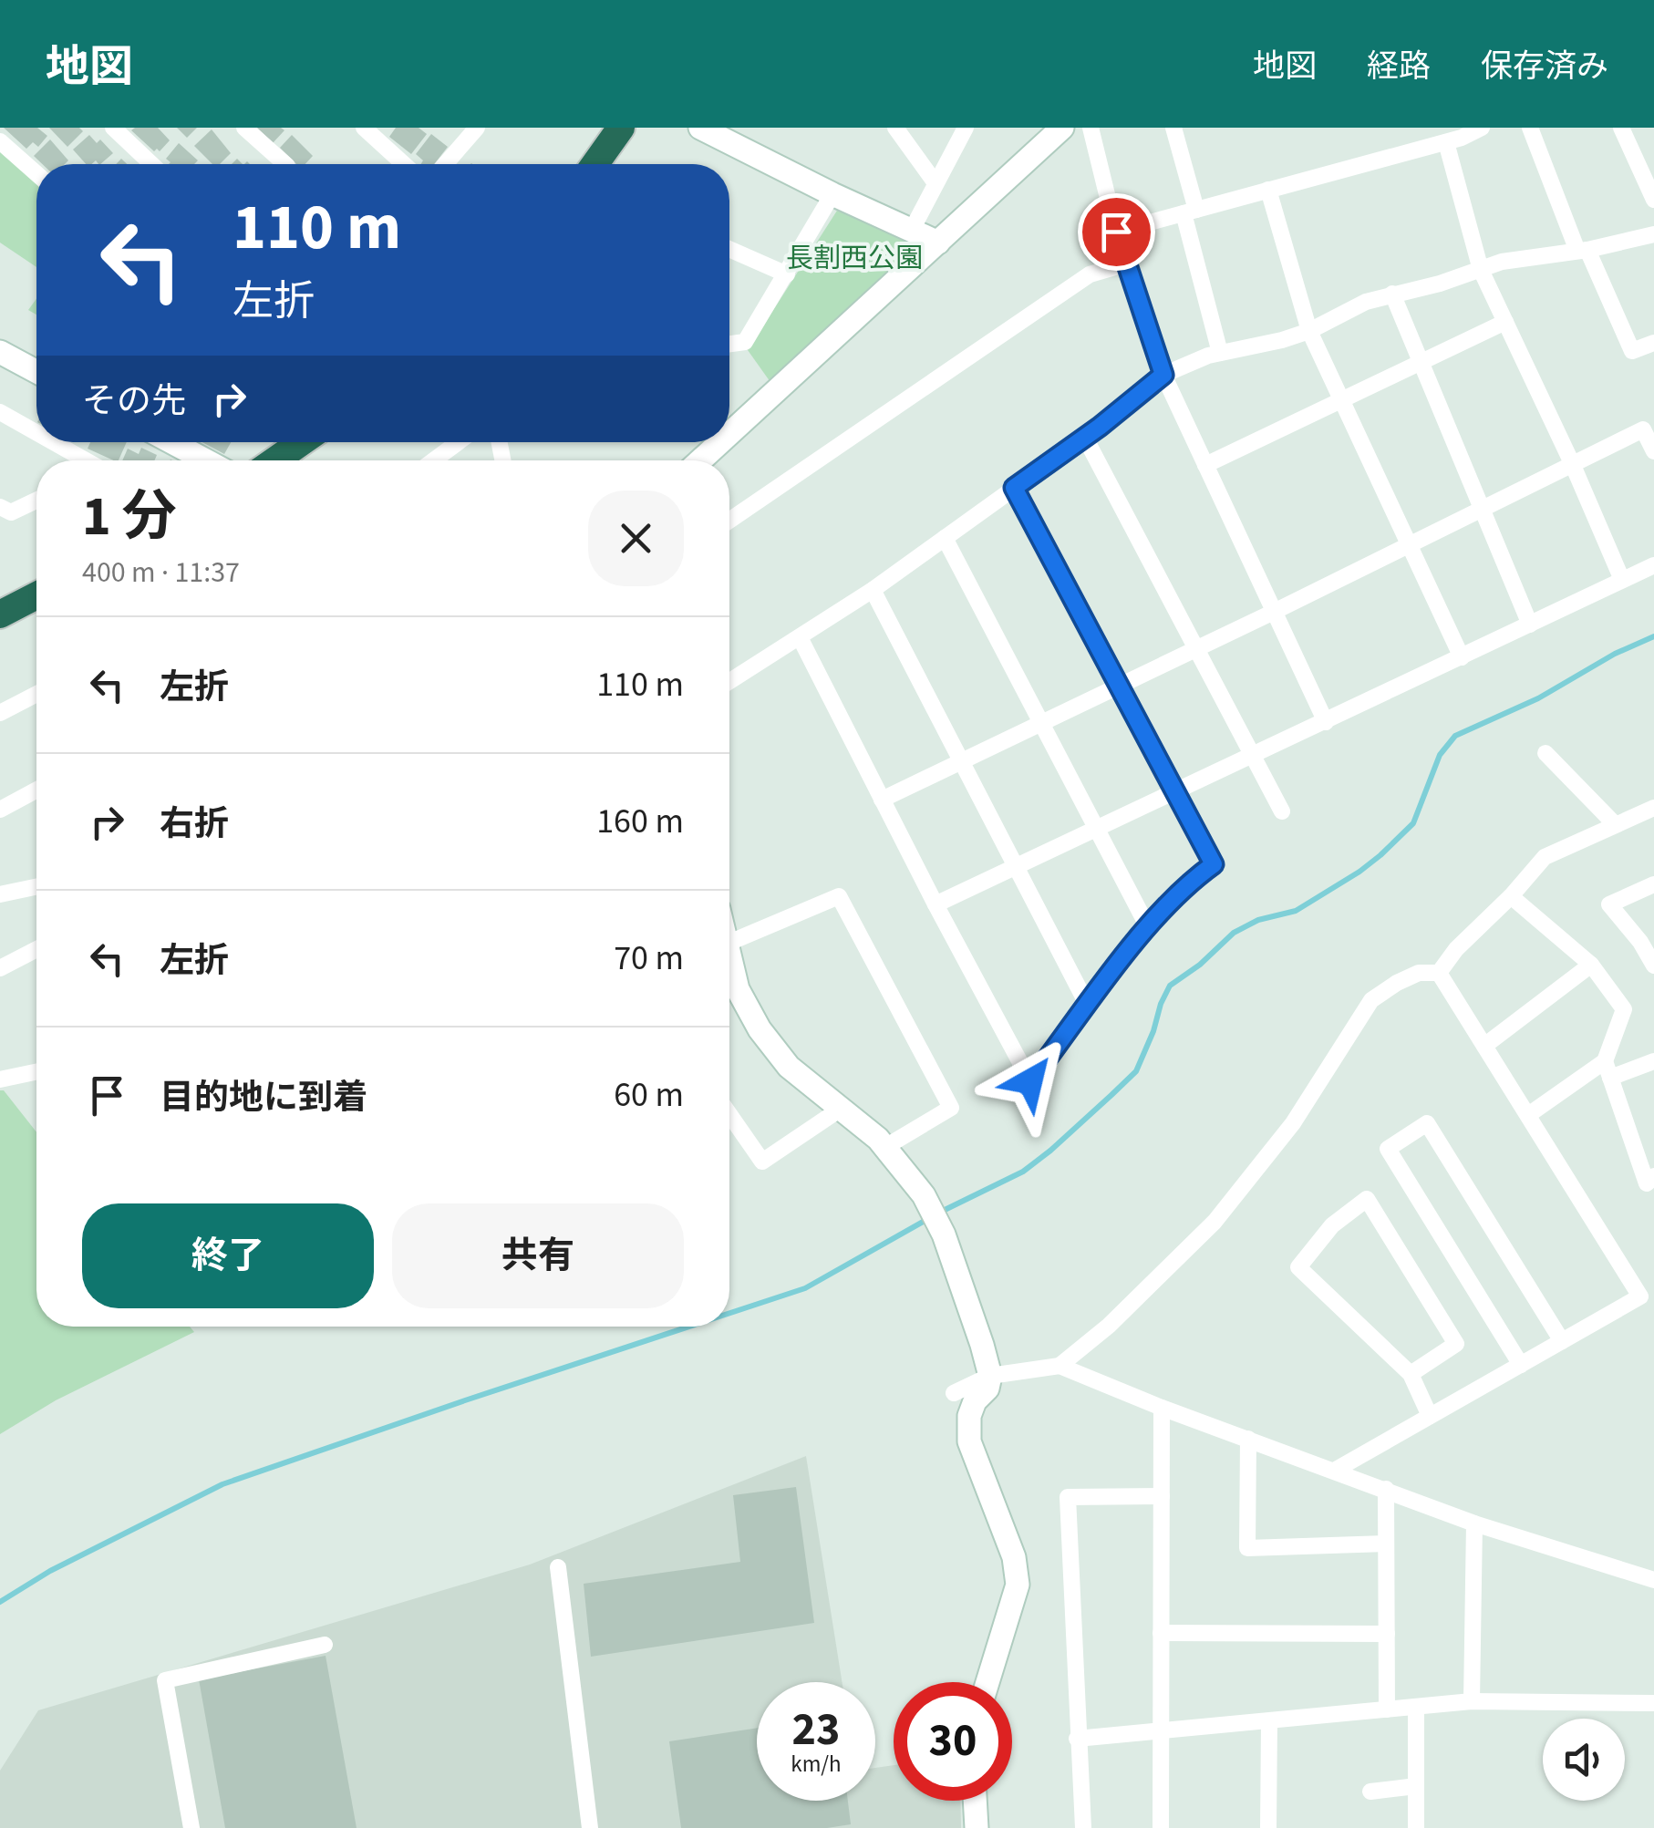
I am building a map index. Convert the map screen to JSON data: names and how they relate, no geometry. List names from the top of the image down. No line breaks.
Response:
{"parks":["長割西公園"],"page":{"header":"地図","nav":["地図","経路","保存済み"],"turn":["110 m","左折"],"then":"その先","heading":["1 分","400 m · 11:37"],"list":[{"name":"左折","value":"110 m"},{"name":"右折","value":"160 m"},{"name":"左折","value":"70 m"},{"name":"目的地に到着","value":"60 m"}],"buttons":["終了","共有"],"speed":"23 km/h","limit":"30"}}
